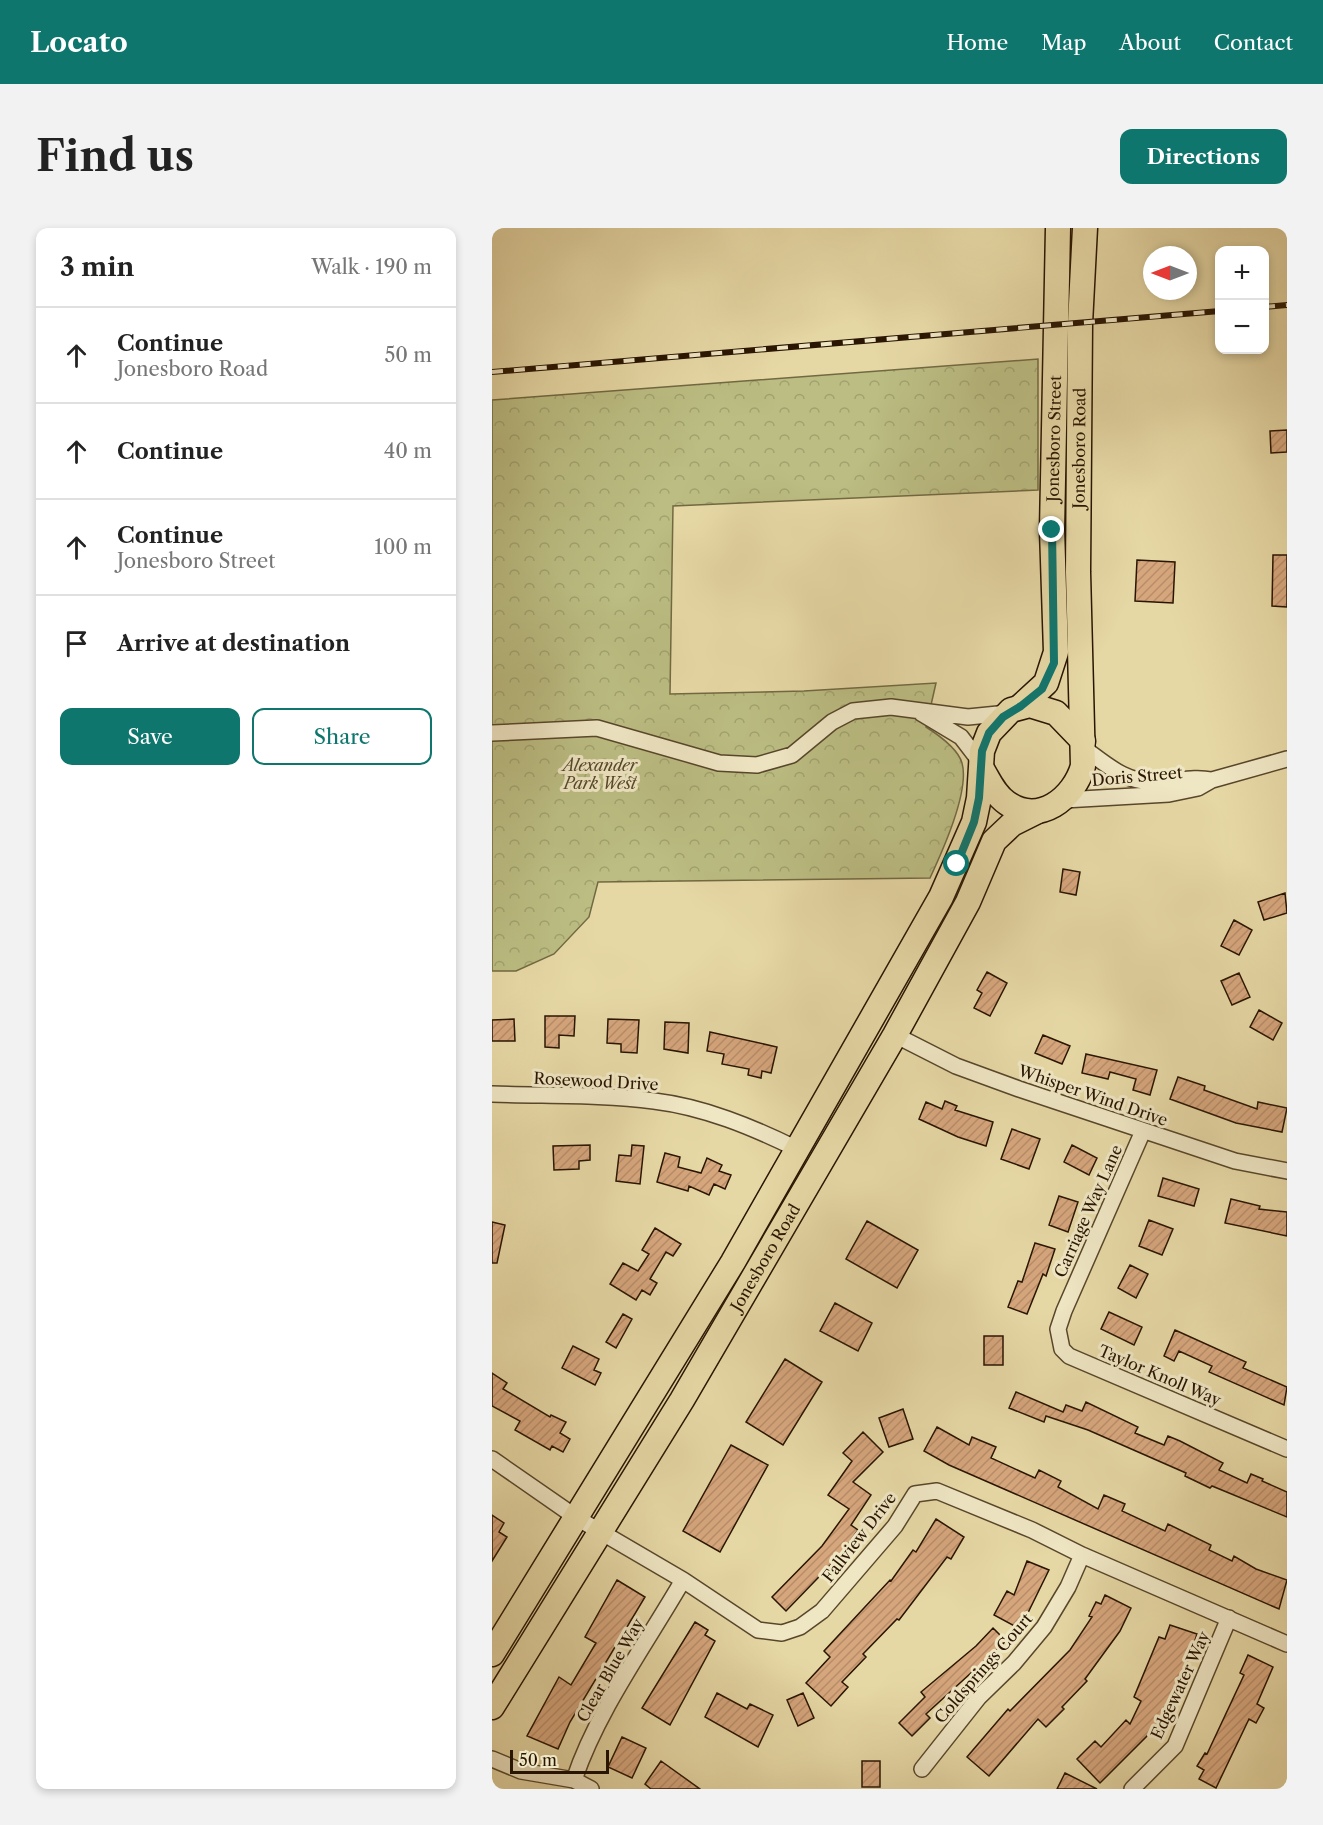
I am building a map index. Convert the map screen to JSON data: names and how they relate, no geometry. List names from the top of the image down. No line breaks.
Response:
{"streets":{"main road":["Jonesboro Street","Jonesboro Road"],"street":["Doris Street","Rosewood Drive","Whisper Wind Drive","Carriage Way Lane","Taylor Knoll Way","Fallview Drive","Coldsprings Court","Clear Blue Way","Edgewater Way"]},"crossings":[["Jonesboro Street","Jonesboro Road"],["Jonesboro Street","Doris Street"],["Jonesboro Road","Doris Street"],["Jonesboro Road","Rosewood Drive"],["Jonesboro Road","Whisper Wind Drive"],["Jonesboro Road","Fallview Drive"],["Whisper Wind Drive","Carriage Way Lane"],["Carriage Way Lane","Taylor Knoll Way"],["Fallview Drive","Coldsprings Court"],["Fallview Drive","Clear Blue Way"],["Fallview Drive","Edgewater Way"]],"parks":["Alexander Park West"],"scale_bar":"50 m","north":"left","page":{"header":"Locato","nav":["Home","Map","About","Contact"],"buttons":["Directions",["Save","Share"]],"title":"Find us","heading":["3 min","Walk · 190 m"],"map_buttons":["+","−"],"list":[["Continue","Jonesboro Road","50 m"],["Continue","40 m"],["Continue","Jonesboro Street","100 m"],"Arrive at destination"],"scale":"50 m"}}
